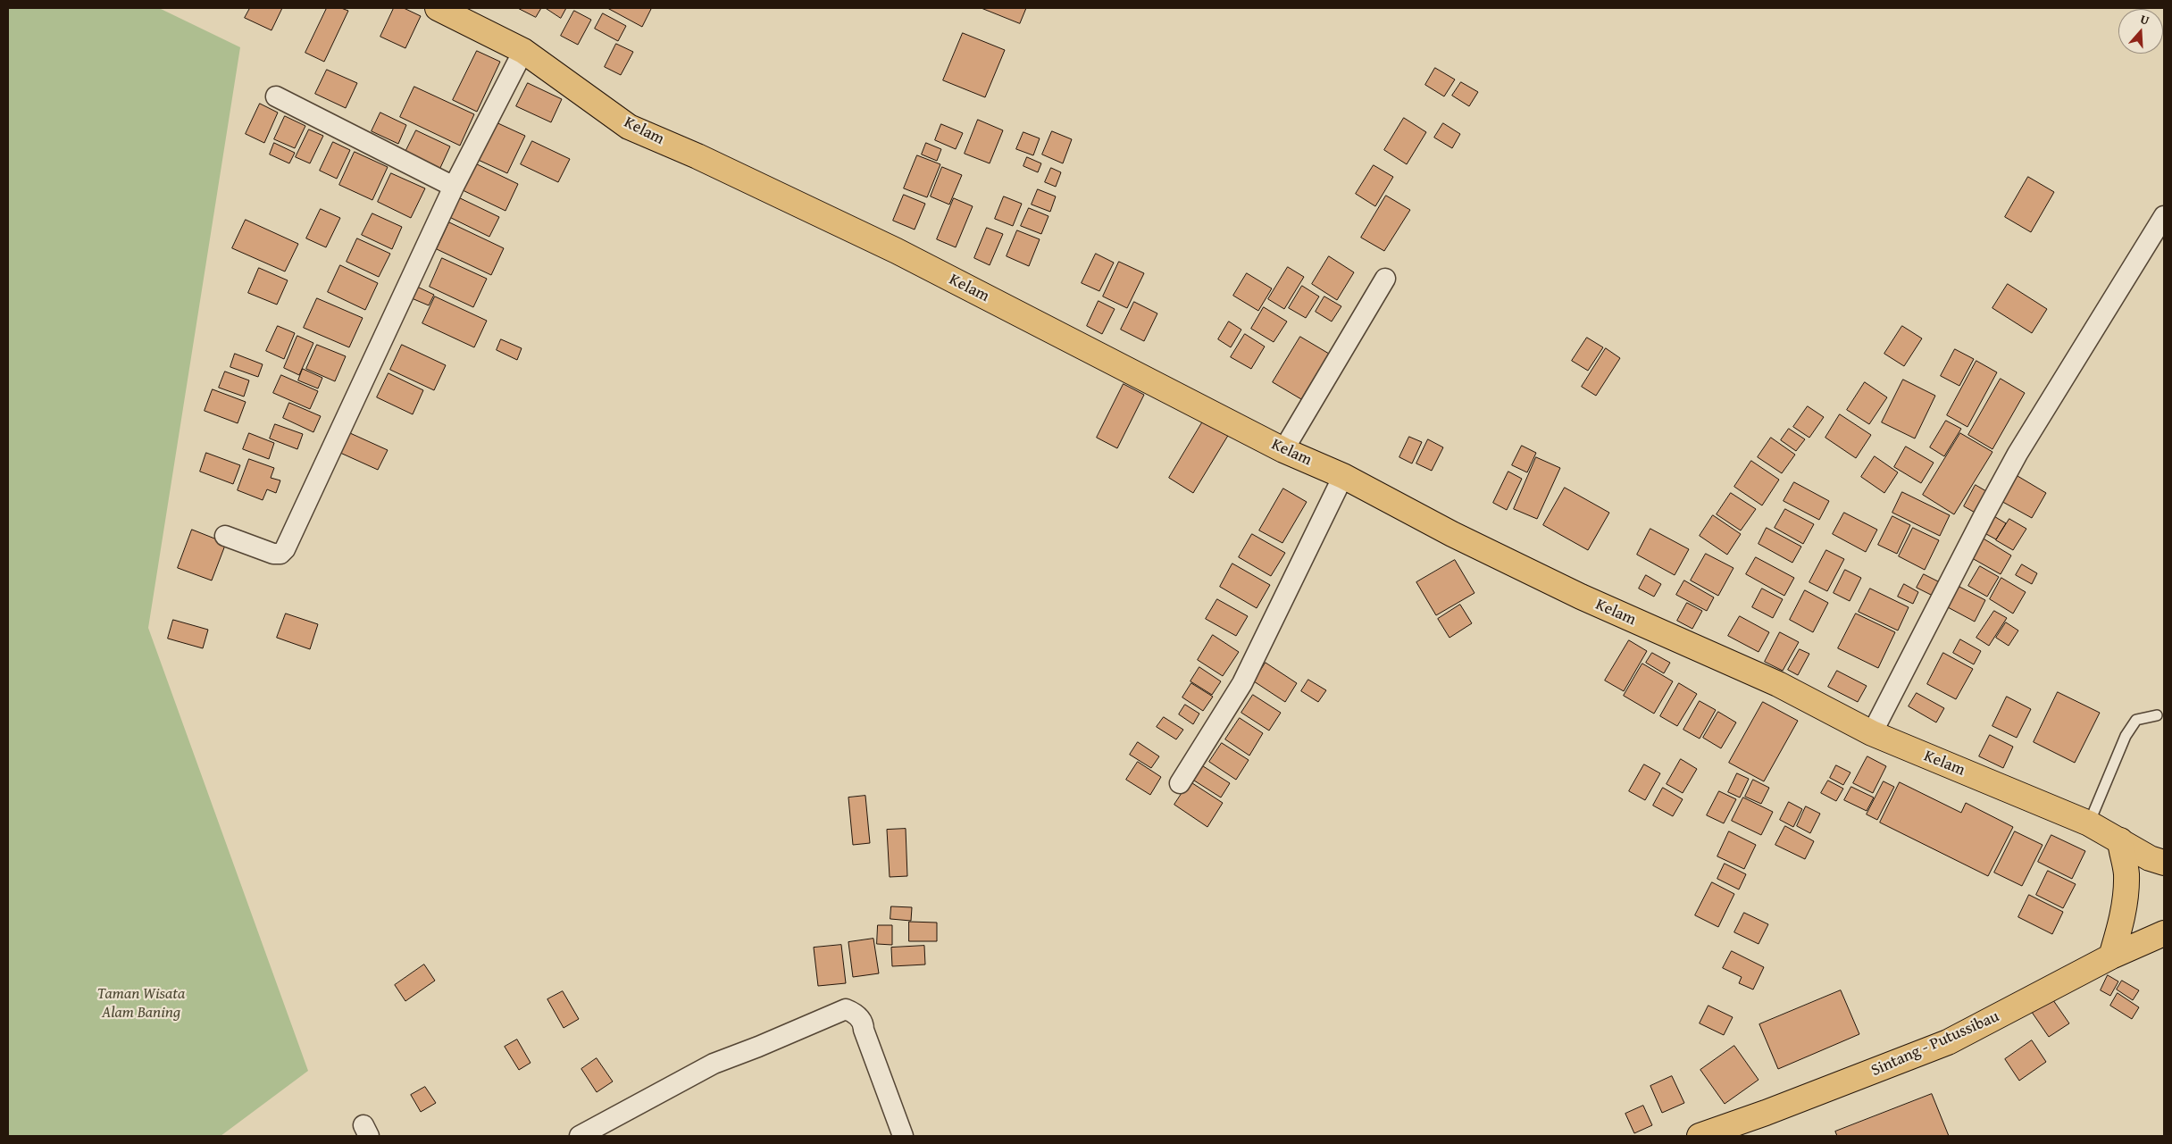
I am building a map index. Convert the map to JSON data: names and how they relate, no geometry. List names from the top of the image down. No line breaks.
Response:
{"streets":{"main road":["Kelam","Sintang - Putussibau"]},"parks":["Taman Wisata Alam Baning"],"north":"top"}
